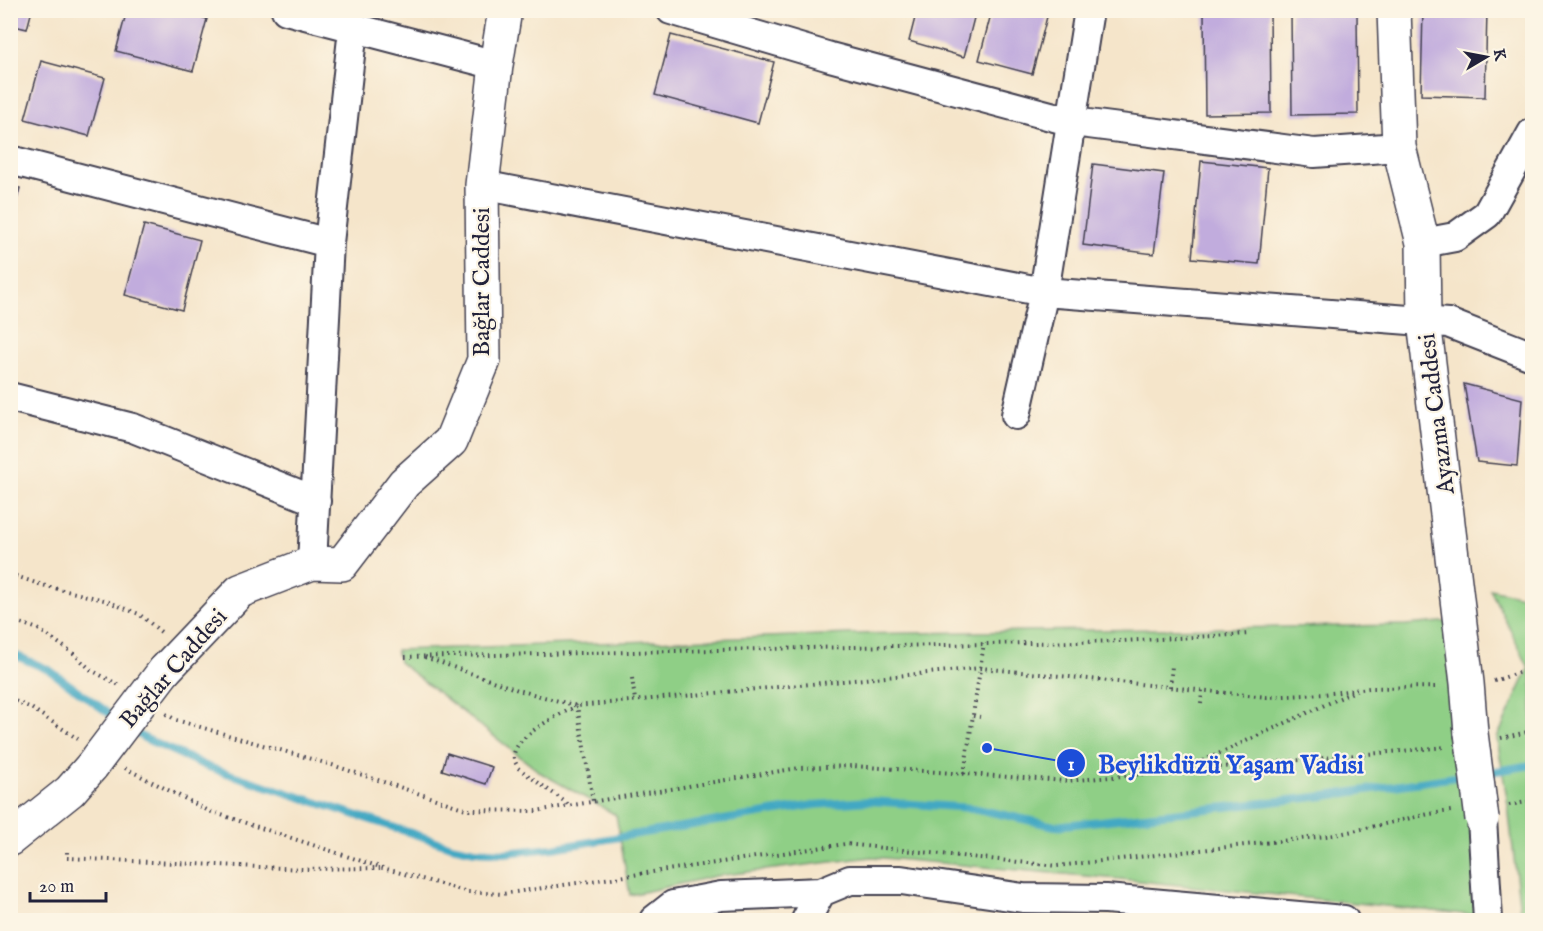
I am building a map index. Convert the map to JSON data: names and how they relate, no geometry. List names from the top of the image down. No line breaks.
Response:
{"streets":{"street":["Bağlar Caddesi","Ayazma Caddesi"]},"places":["Beylikdüzü Yaşam Vadisi"],"scale_bar":"20 m","north":"right"}
